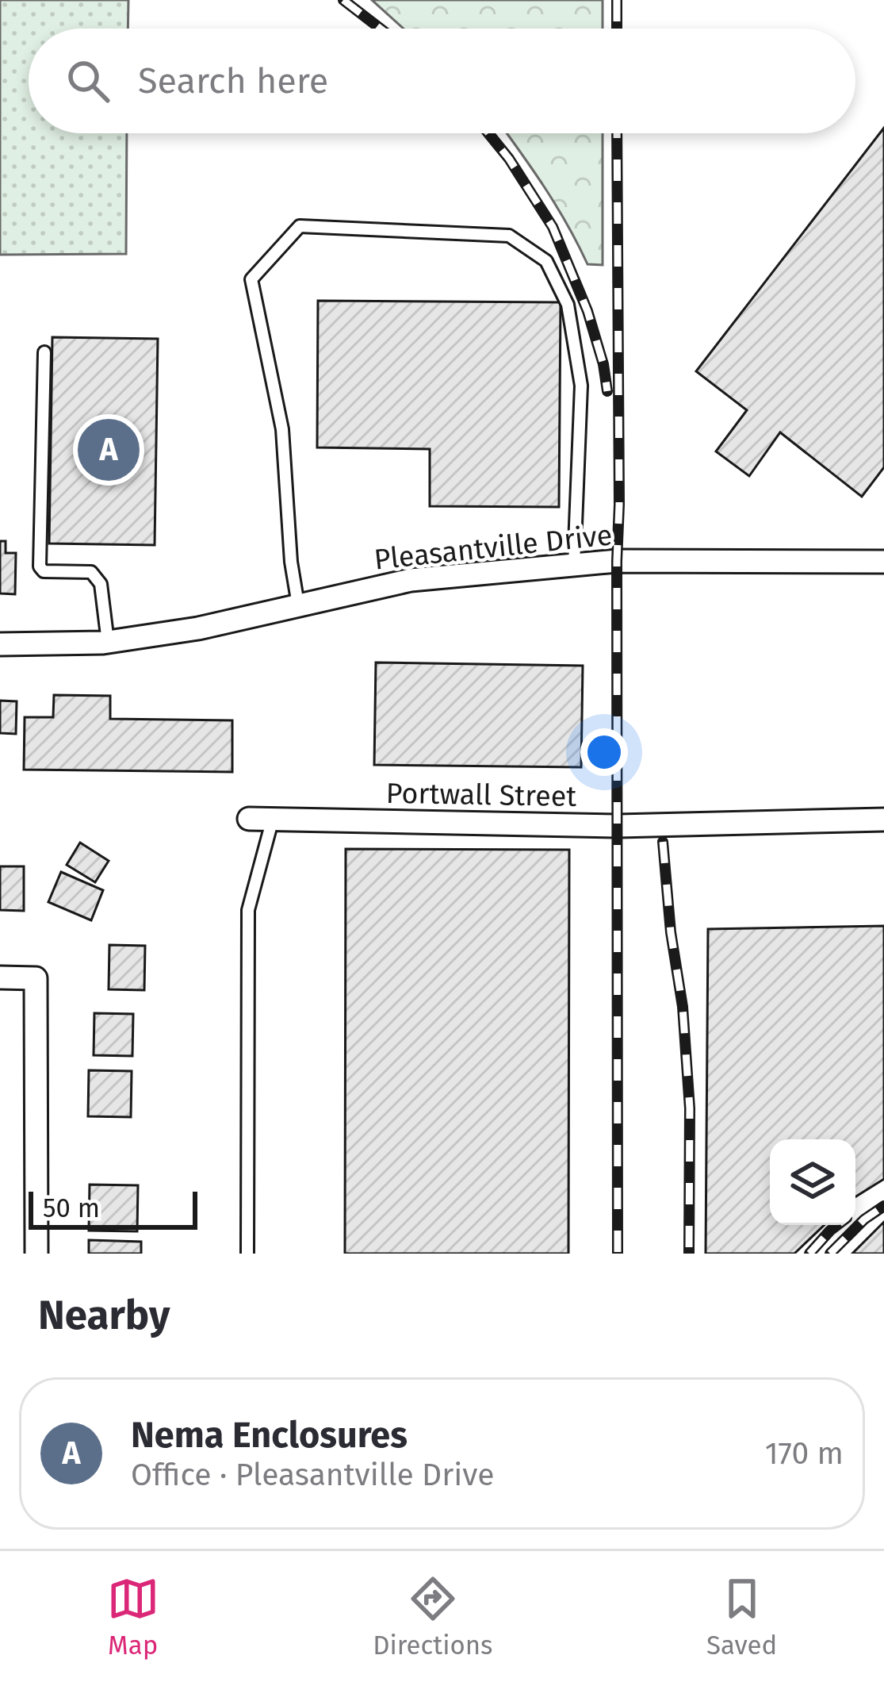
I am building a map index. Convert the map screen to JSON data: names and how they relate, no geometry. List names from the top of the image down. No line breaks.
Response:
{"streets":{"street":["Pleasantville Drive","Portwall Street"]},"scale_bar":"50 m","page":{"search":"Search here","pins":"A","scale":"50 m","heading":"Nearby","list":[{"mark":"A","name":"Nema Enclosures","note":"Office · Pleasantville Drive","value":"170 m"}],"nav":["Map","Directions","Saved"]}}
